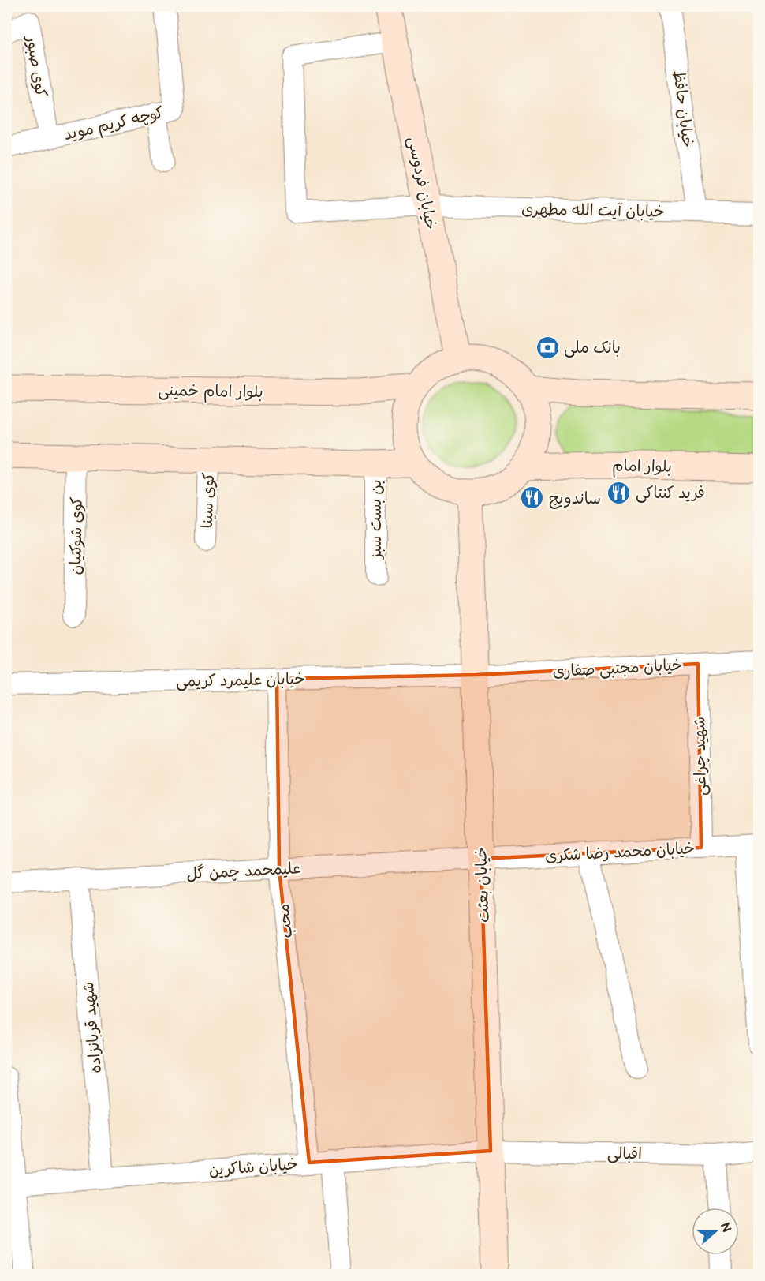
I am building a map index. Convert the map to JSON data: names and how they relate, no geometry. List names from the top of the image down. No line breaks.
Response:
{"streets":{"main road":["خیابان فردوسی","بلوار امام خمینی","بلوار امام","خیابان بعثت"],"street":["کوی صبور","خیابان حافظ","کوچه کریم موید","خیابان آیت الله مطهری","کوی سینا","بن بست سبز","کوی شوکتیان","خیابان مجتبی صفاری","خیابان علیمرد کریمی","شهید چراغی","خیابان محمد رضا شکری","علیمحمد چمن گل","محب","شهید قربانزاده","اقبالی","خیابان شاکرین"]},"crossings":[["کوی صبور","کوچه کریم موید"],["خیابان حافظ","خیابان آیت الله مطهری"],["خیابان فردوسی","خیابان آیت الله مطهری"],["خیابان فردوسی","بلوار امام خمینی"],["خیابان فردوسی","بلوار امام"],["خیابان فردوسی","خیابان بعثت"],["بلوار امام خمینی","بلوار امام"],["بلوار امام خمینی","خیابان بعثت"],["بلوار امام","خیابان بعثت"],["خیابان مجتبی صفاری","خیابان علیمرد کریمی"],["خیابان مجتبی صفاری","شهید چراغی"],["خیابان مجتبی صفاری","خیابان بعثت"],["خیابان علیمرد کریمی","خیابان بعثت"],["خیابان علیمرد کریمی","محب"],["شهید چراغی","خیابان محمد رضا شکری"],["خیابان محمد رضا شکری","علیمحمد چمن گل"],["خیابان محمد رضا شکری","خیابان بعثت"],["علیمحمد چمن گل","خیابان بعثت"],["علیمحمد چمن گل","محب"],["علیمحمد چمن گل","شهید قربانزاده"],["خیابان بعثت","اقبالی"],["خیابان بعثت","خیابان شاکرین"],["محب","خیابان شاکرین"],["شهید قربانزاده","خیابان شاکرین"],["اقبالی","خیابان شاکرین"]],"places":{"bank":["بانک ملی"],"restaurant":["فرید کنتاکی","ساندویچ"]},"north":"right"}
